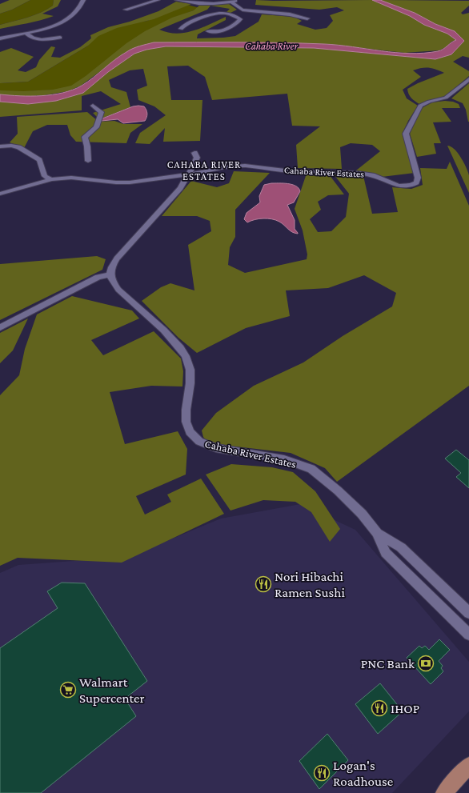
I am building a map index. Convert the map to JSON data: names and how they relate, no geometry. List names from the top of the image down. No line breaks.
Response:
{"streets":{"street":["Cahaba River Estates"]},"districts":["CAHABA RIVER ESTATES"],"water":["Cahaba River"],"places":{"restaurant":["Nori Hibachi Ramen Sushi","IHOP","Logan's Roadhouse"],"bank":["PNC Bank"],"supermarket":["Walmart Supercenter"]}}
